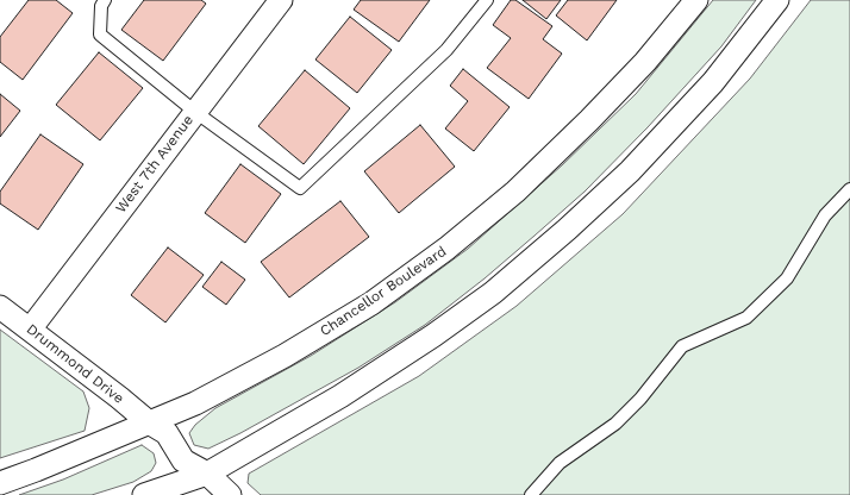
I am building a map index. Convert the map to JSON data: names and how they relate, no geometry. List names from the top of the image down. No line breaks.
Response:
{"streets":{"street":["West 7th Avenue","Chancellor Boulevard","Drummond Drive"]},"crossings":[["West 7th Avenue","Drummond Drive"],["Chancellor Boulevard","Drummond Drive"]]}
